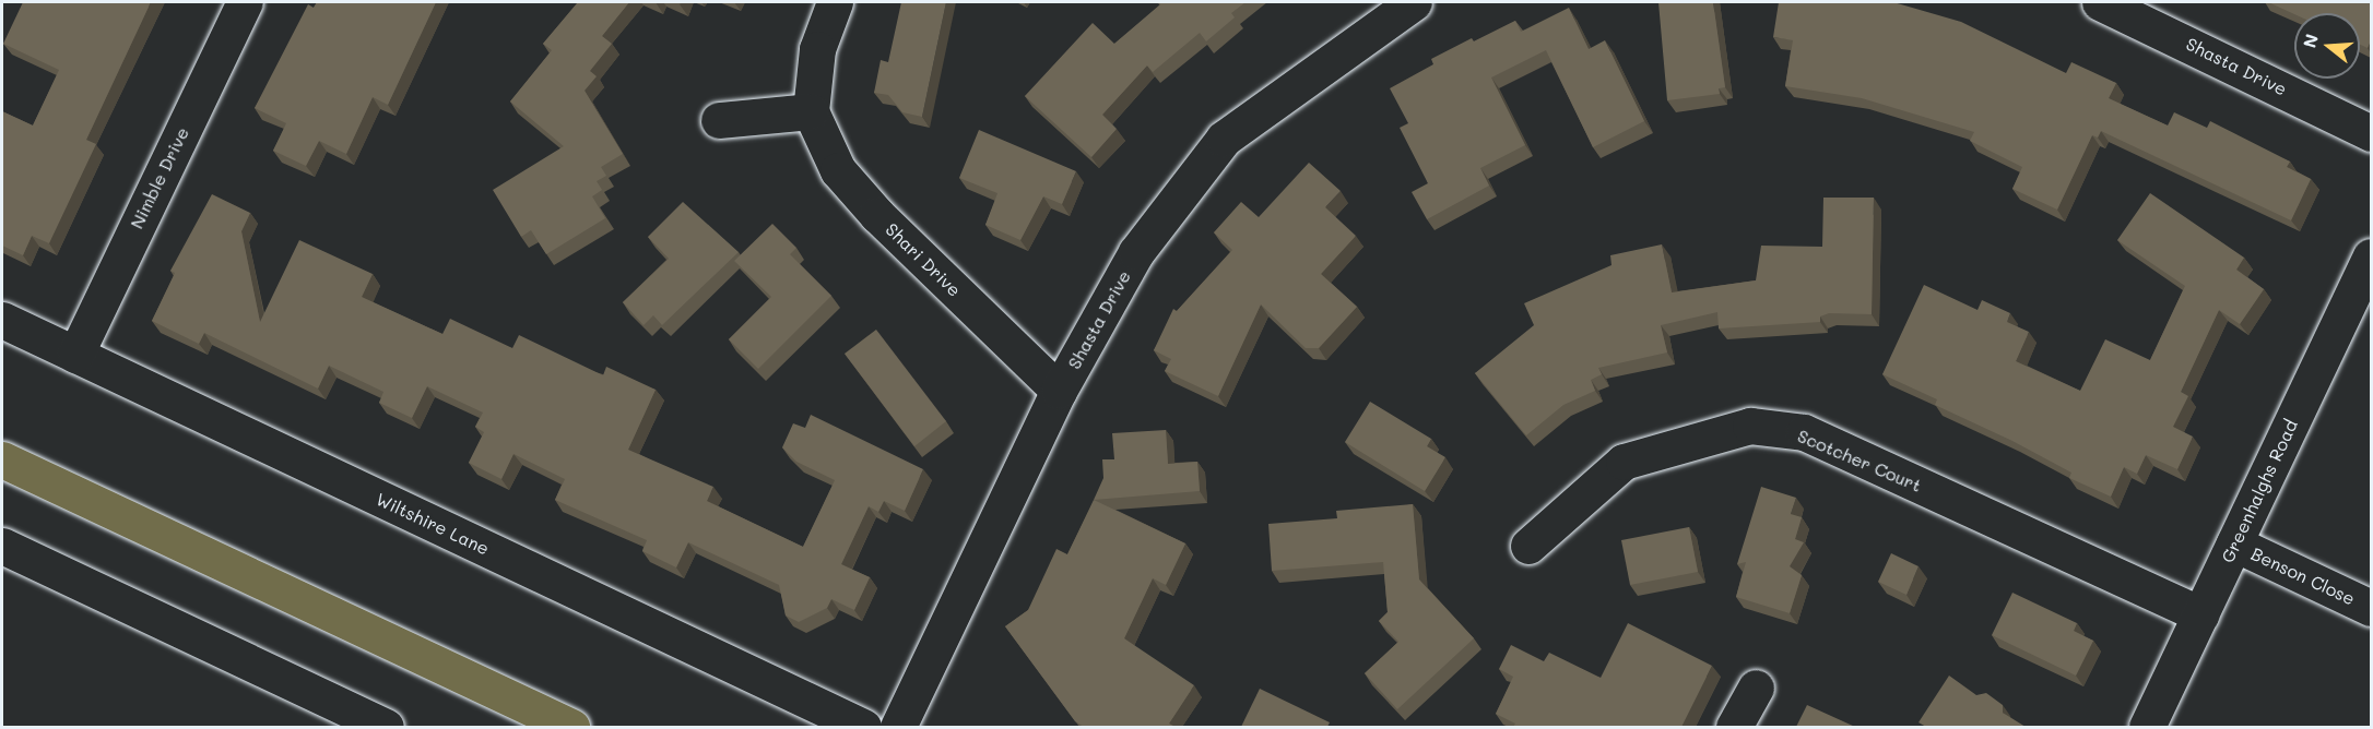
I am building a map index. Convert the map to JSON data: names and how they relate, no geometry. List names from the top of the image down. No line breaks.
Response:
{"streets":{"street":["Shasta Drive","Nimble Drive","Shari Drive","Scotcher Court","Greenhalghs Road","Wiltshire Lane","Benson Close"]},"crossings":[["Shasta Drive","Shari Drive"],["Nimble Drive","Wiltshire Lane"],["Scotcher Court","Greenhalghs Road"],["Greenhalghs Road","Benson Close"]],"north":"left"}
